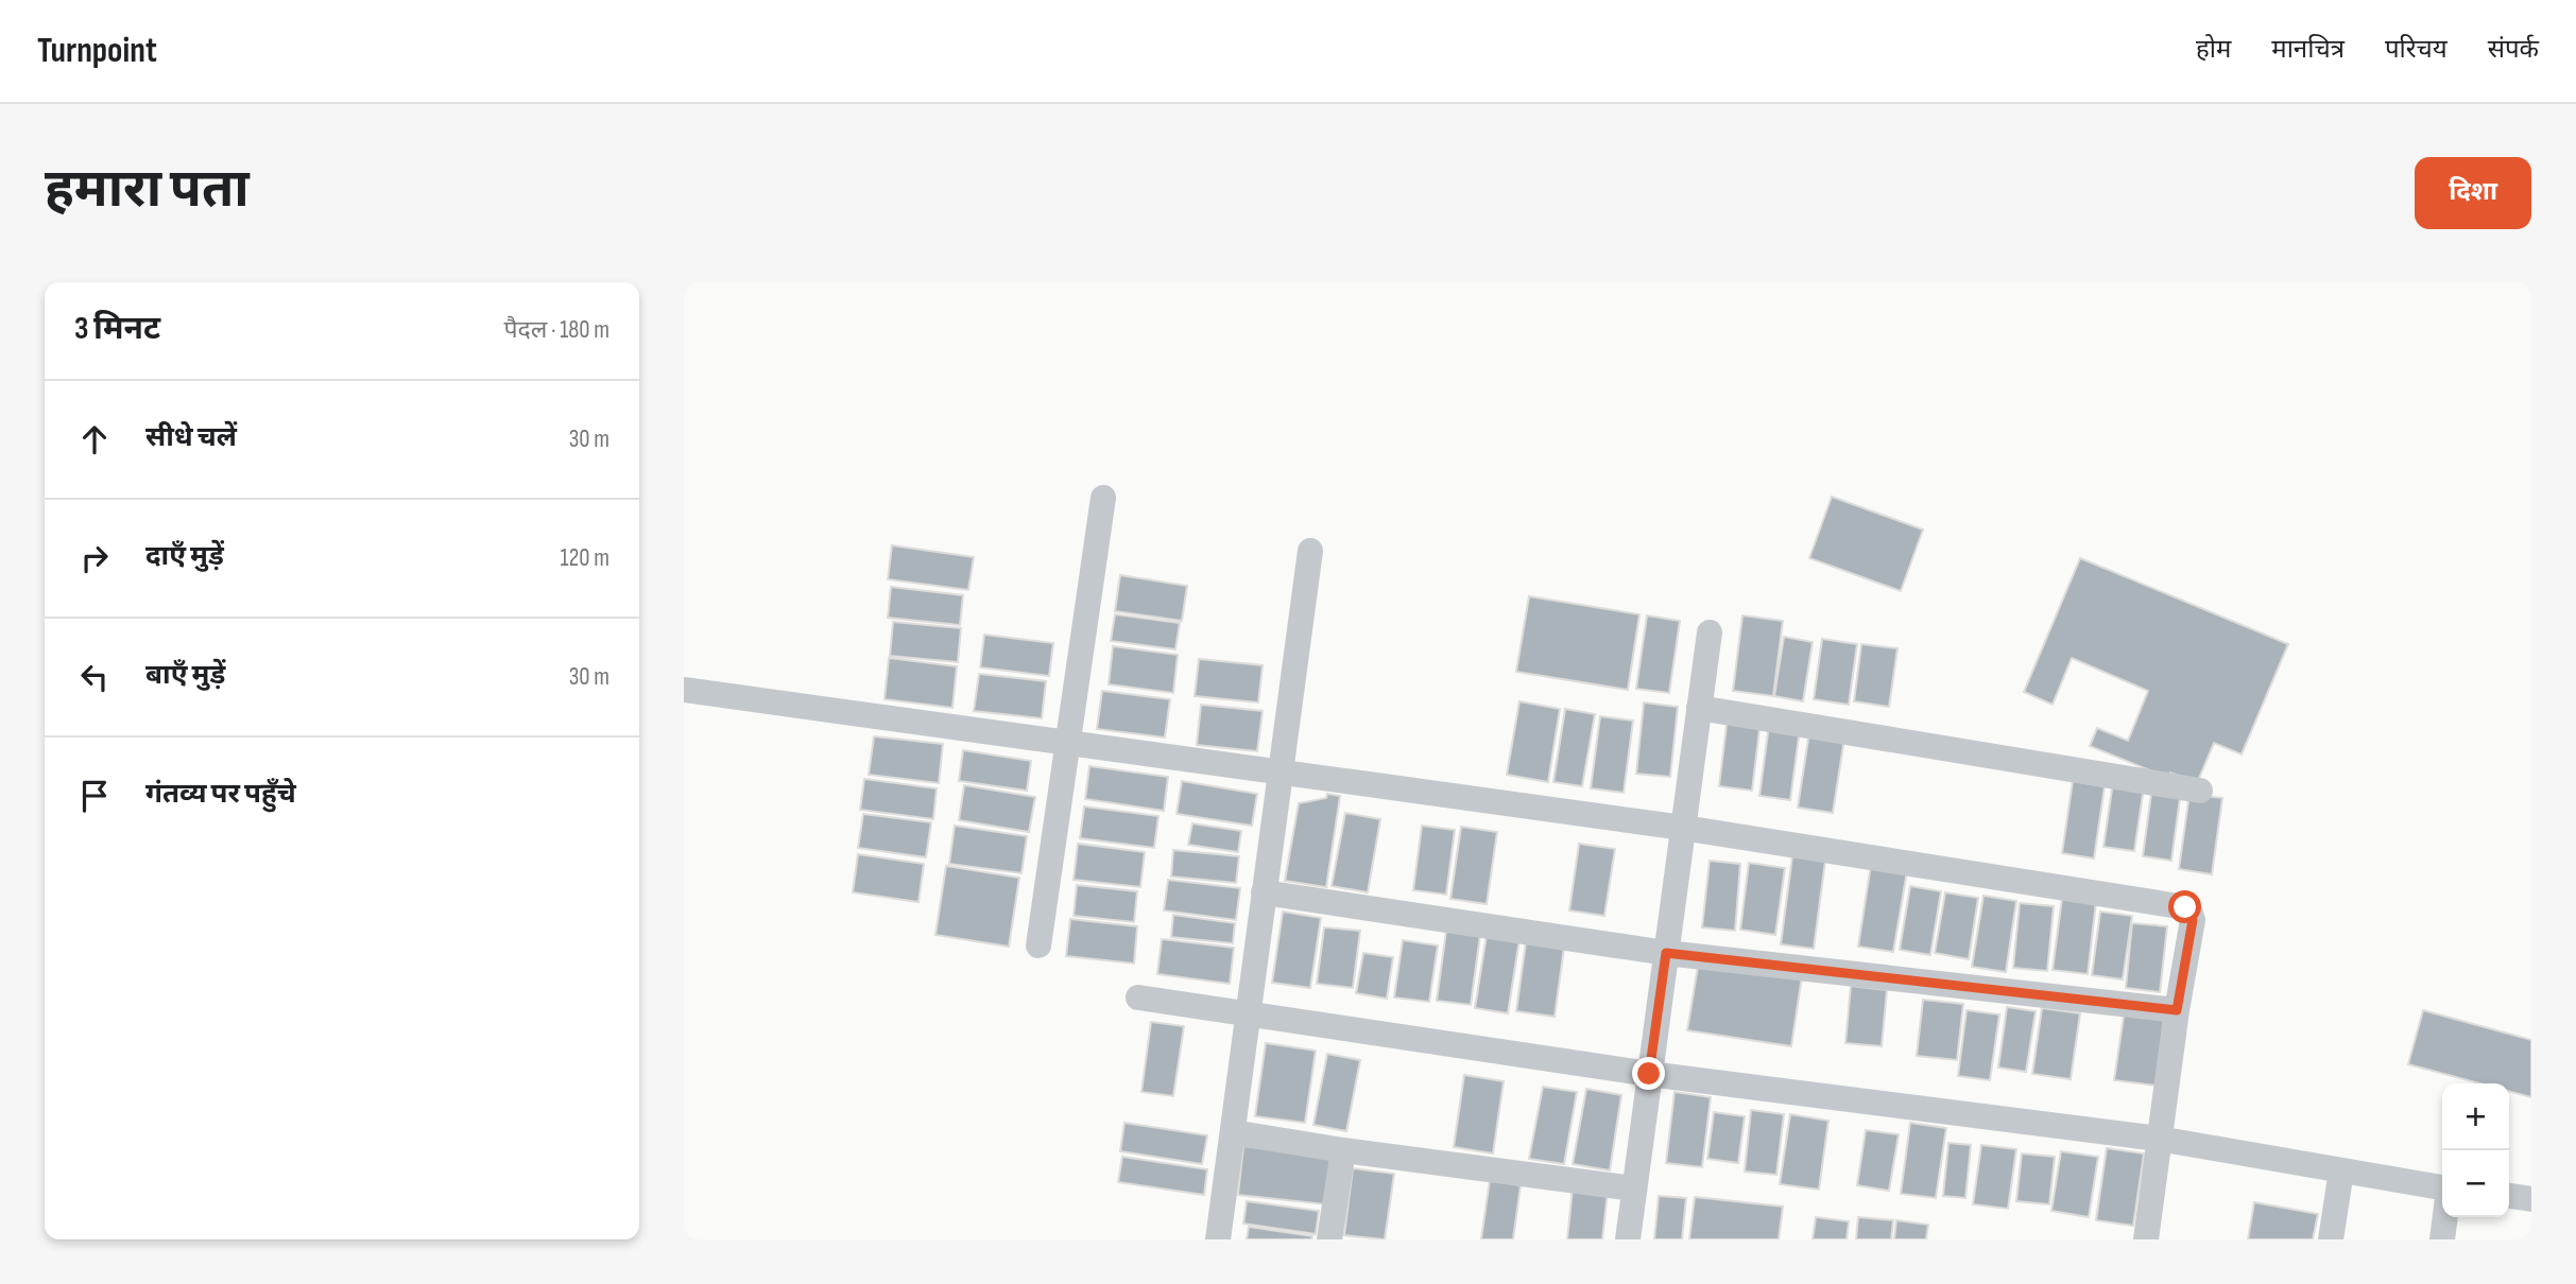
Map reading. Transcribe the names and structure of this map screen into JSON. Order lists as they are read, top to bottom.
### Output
{
  "page": {
    "header": "Turnpoint",
    "nav": [
      "होम",
      "मानचित्र",
      "परिचय",
      "संपर्क"
    ],
    "buttons": "दिशा",
    "title": "हमारा पता",
    "heading": ["3 मिनट", "पैदल · 180 m"],
    "list": [
      ["सीधे चलें", "30 m"],
      ["दाएँ मुड़ें", "120 m"],
      ["बाएँ मुड़ें", "30 m"],
      "गंतव्य पर पहुँचे"
    ],
    "map_buttons": ["+", "−"]
  }
}
